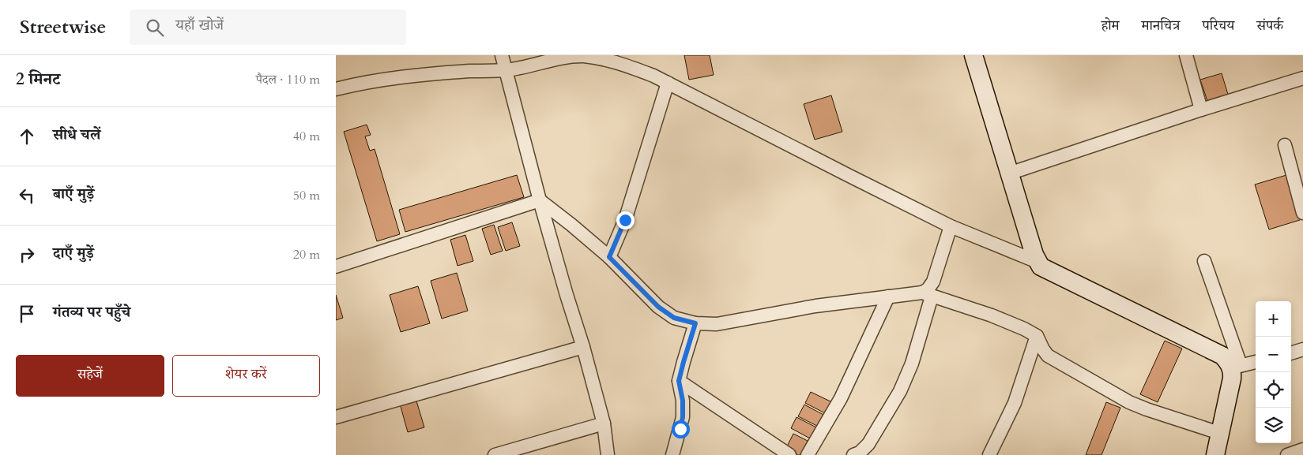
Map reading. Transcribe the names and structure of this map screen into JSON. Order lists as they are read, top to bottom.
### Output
{
  "page": {
    "header": "Streetwise",
    "search": "यहाँ खोजें",
    "nav": [
      "होम",
      "मानचित्र",
      "परिचय",
      "संपर्क"
    ],
    "heading": ["2 मिनट", "पैदल · 110 m"],
    "list": [
      ["सीधे चलें", "40 m"],
      ["बाएँ मुड़ें", "50 m"],
      ["दाएँ मुड़ें", "20 m"],
      "गंतव्य पर पहुँचे"
    ],
    "map_buttons": ["+", "−"],
    "buttons": ["सहेजें", "शेयर करें"]
  }
}
